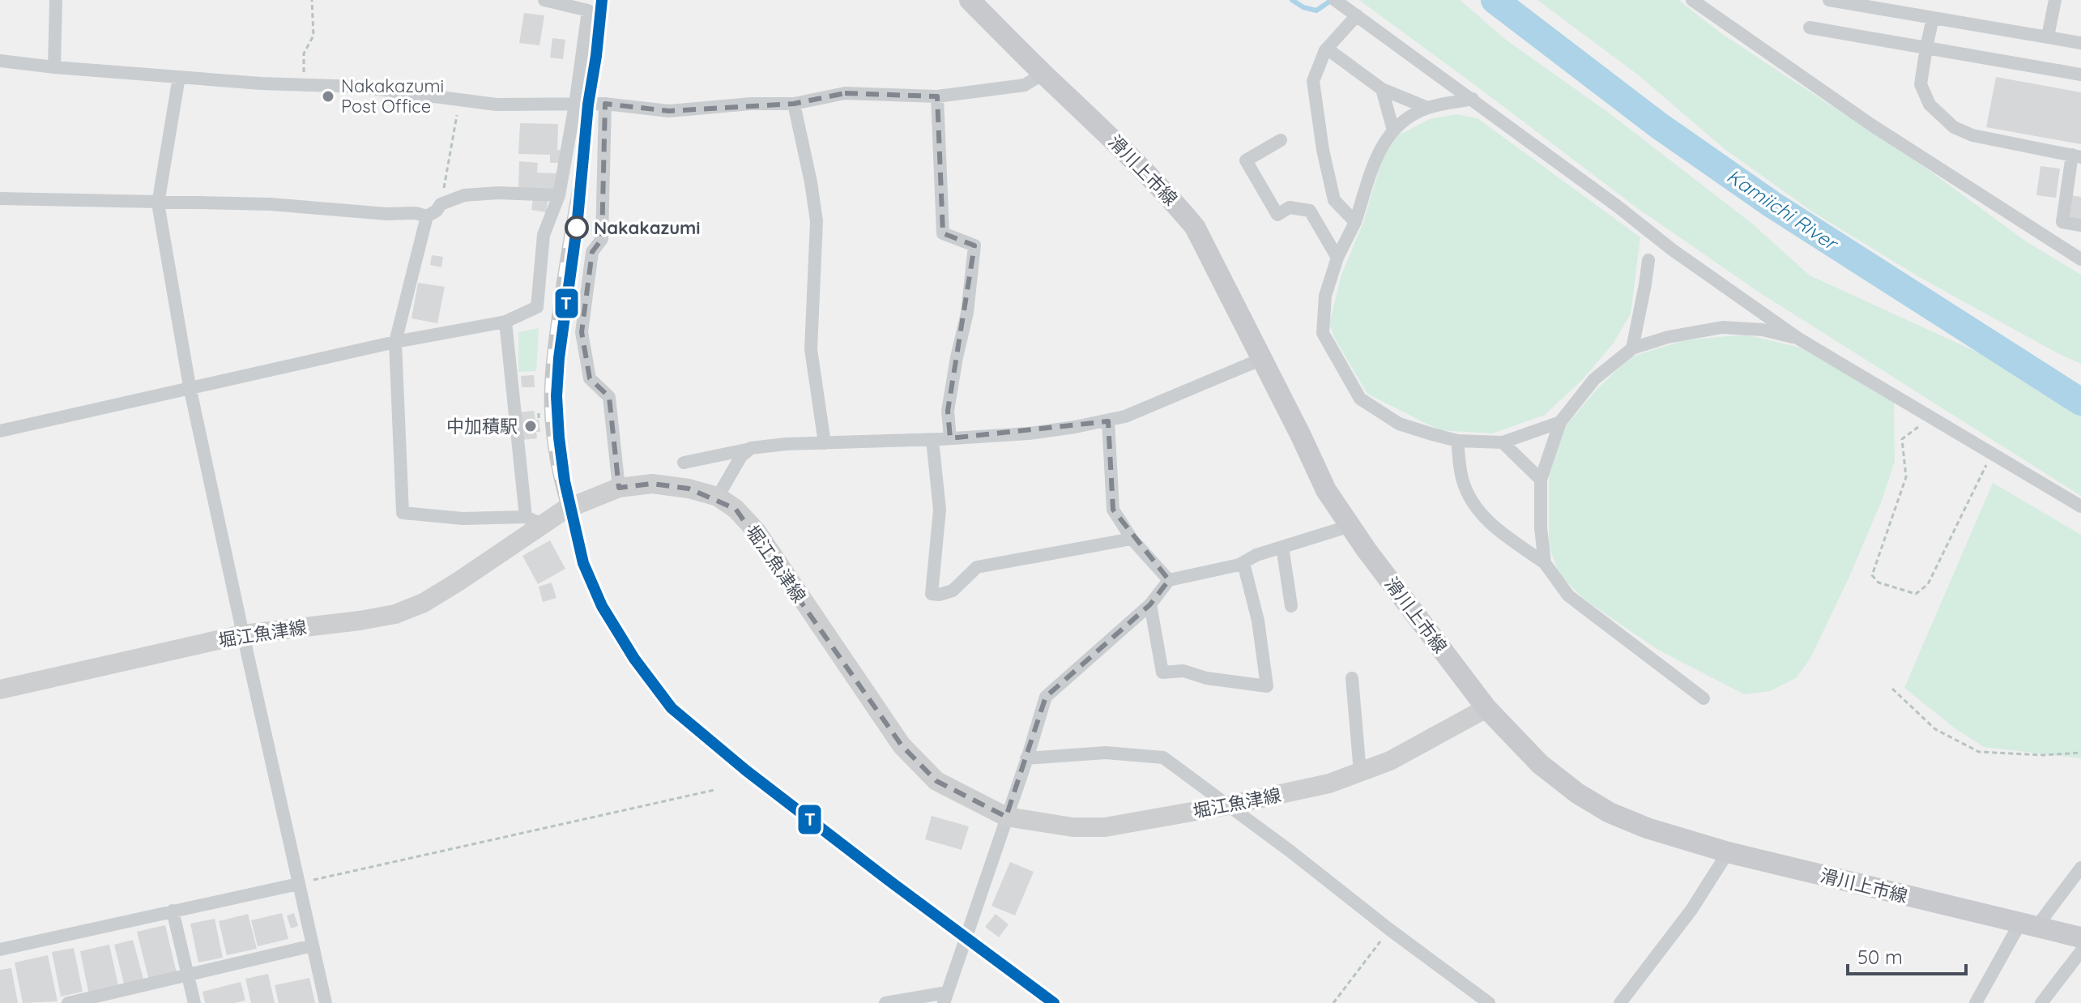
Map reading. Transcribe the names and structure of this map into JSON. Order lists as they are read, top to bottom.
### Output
{
  "streets": {
    "main road": ["滑川上市線", "堀江魚津線"]
  },
  "crossings": [
    ["滑川上市線", "堀江魚津線"]
  ],
  "water": ["Kamiichi River"],
  "places": ["Nakakazumi Post Office", "Nakakazumi", "中加積駅"],
  "lines": ["transit line T"],
  "scale_bar": "50 m"
}
